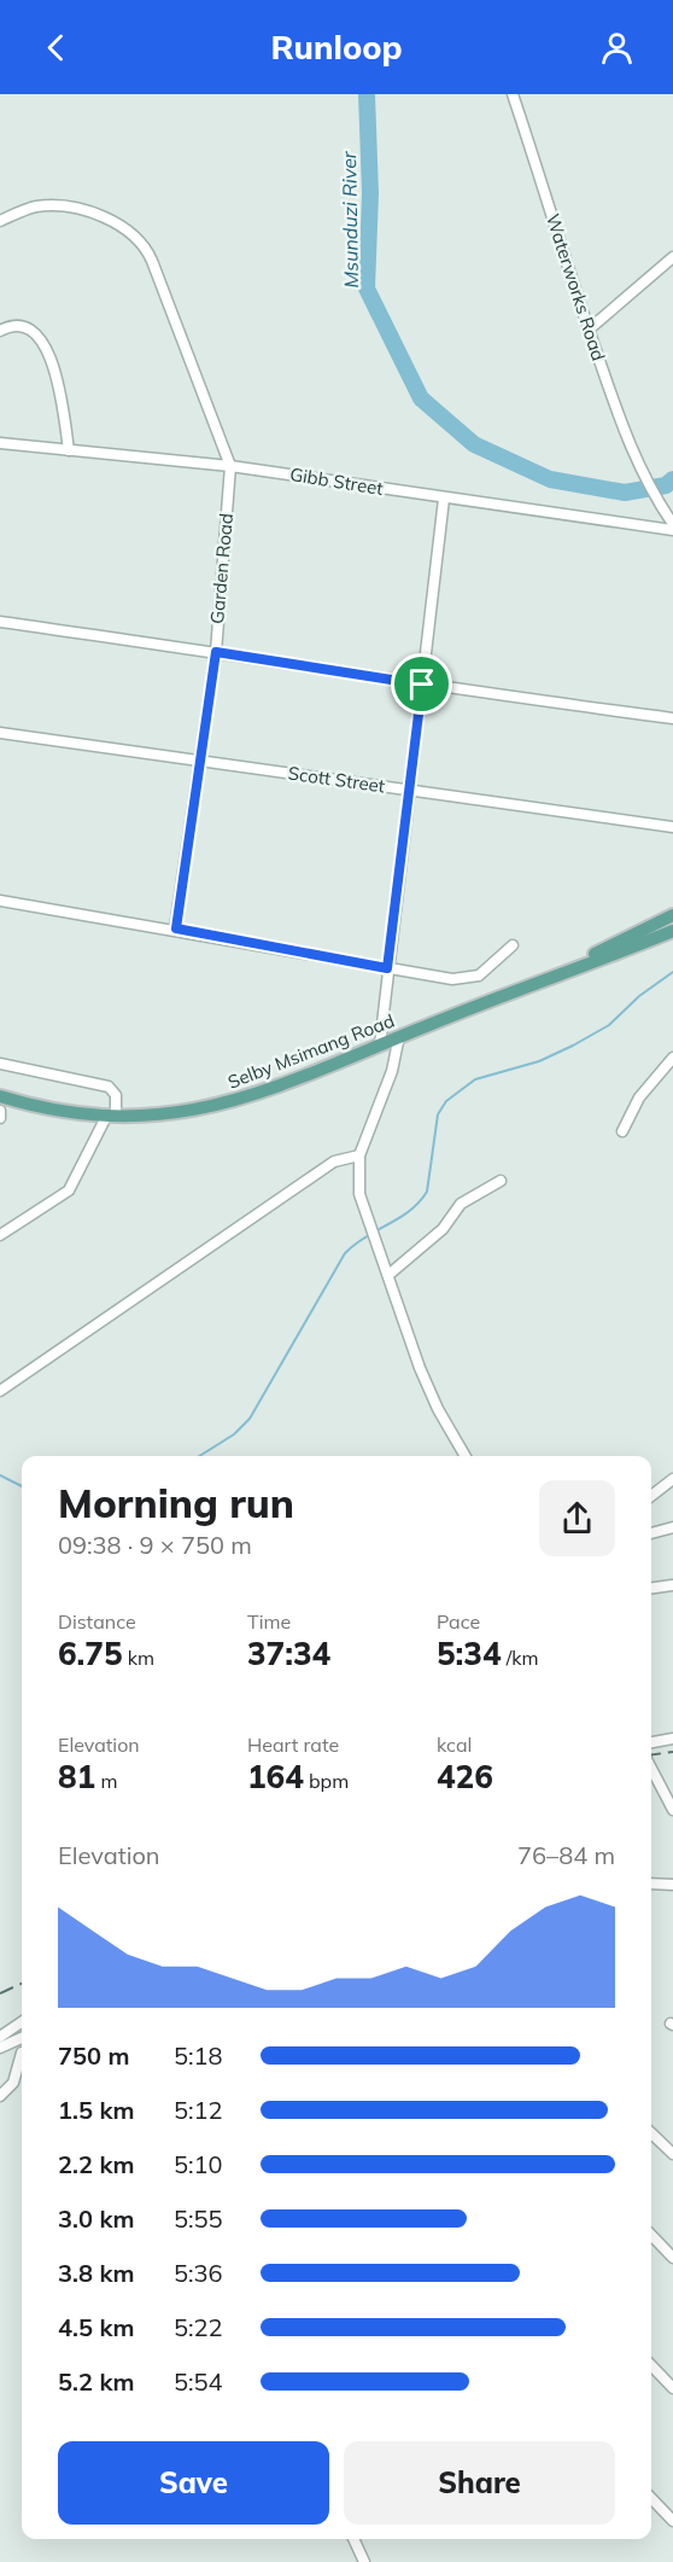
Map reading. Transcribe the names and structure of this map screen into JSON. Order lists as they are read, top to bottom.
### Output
{
  "streets": {
    "main road": ["Selby Msimang Road"],
    "street": [
      "Waterworks Road",
      "Gibb Street",
      "Garden Road",
      "Scott Street"
    ]
  },
  "crossings": [
    ["Waterworks Road", "Gibb Street"],
    ["Gibb Street", "Garden Road"],
    ["Garden Road", "Scott Street"]
  ],
  "water": ["Msunduzi River"],
  "page": {
    "header": "Runloop",
    "heading": ["Morning run", "09:38 · 9 × 750 m"],
    "stats": [
      ["Distance", "6.75 km"],
      ["Time", "37:34"],
      ["Pace", "5:34 /km"],
      ["Elevation", "81 m"],
      ["Heart rate", "164 bpm"],
      ["kcal", "426"]
    ],
    "chart": ["Elevation", "76–84 m"],
    "list": [
      {
        "name": "750 m",
        "note": "5:18"
      },
      {
        "name": "1.5 km",
        "note": "5:12"
      },
      {
        "name": "2.2 km",
        "note": "5:10"
      },
      {
        "name": "3.0 km",
        "note": "5:55"
      },
      {
        "name": "3.8 km",
        "note": "5:36"
      },
      {
        "name": "4.5 km",
        "note": "5:22"
      },
      {
        "name": "5.2 km",
        "note": "5:54"
      }
    ],
    "buttons": ["Save", "Share"]
  }
}
